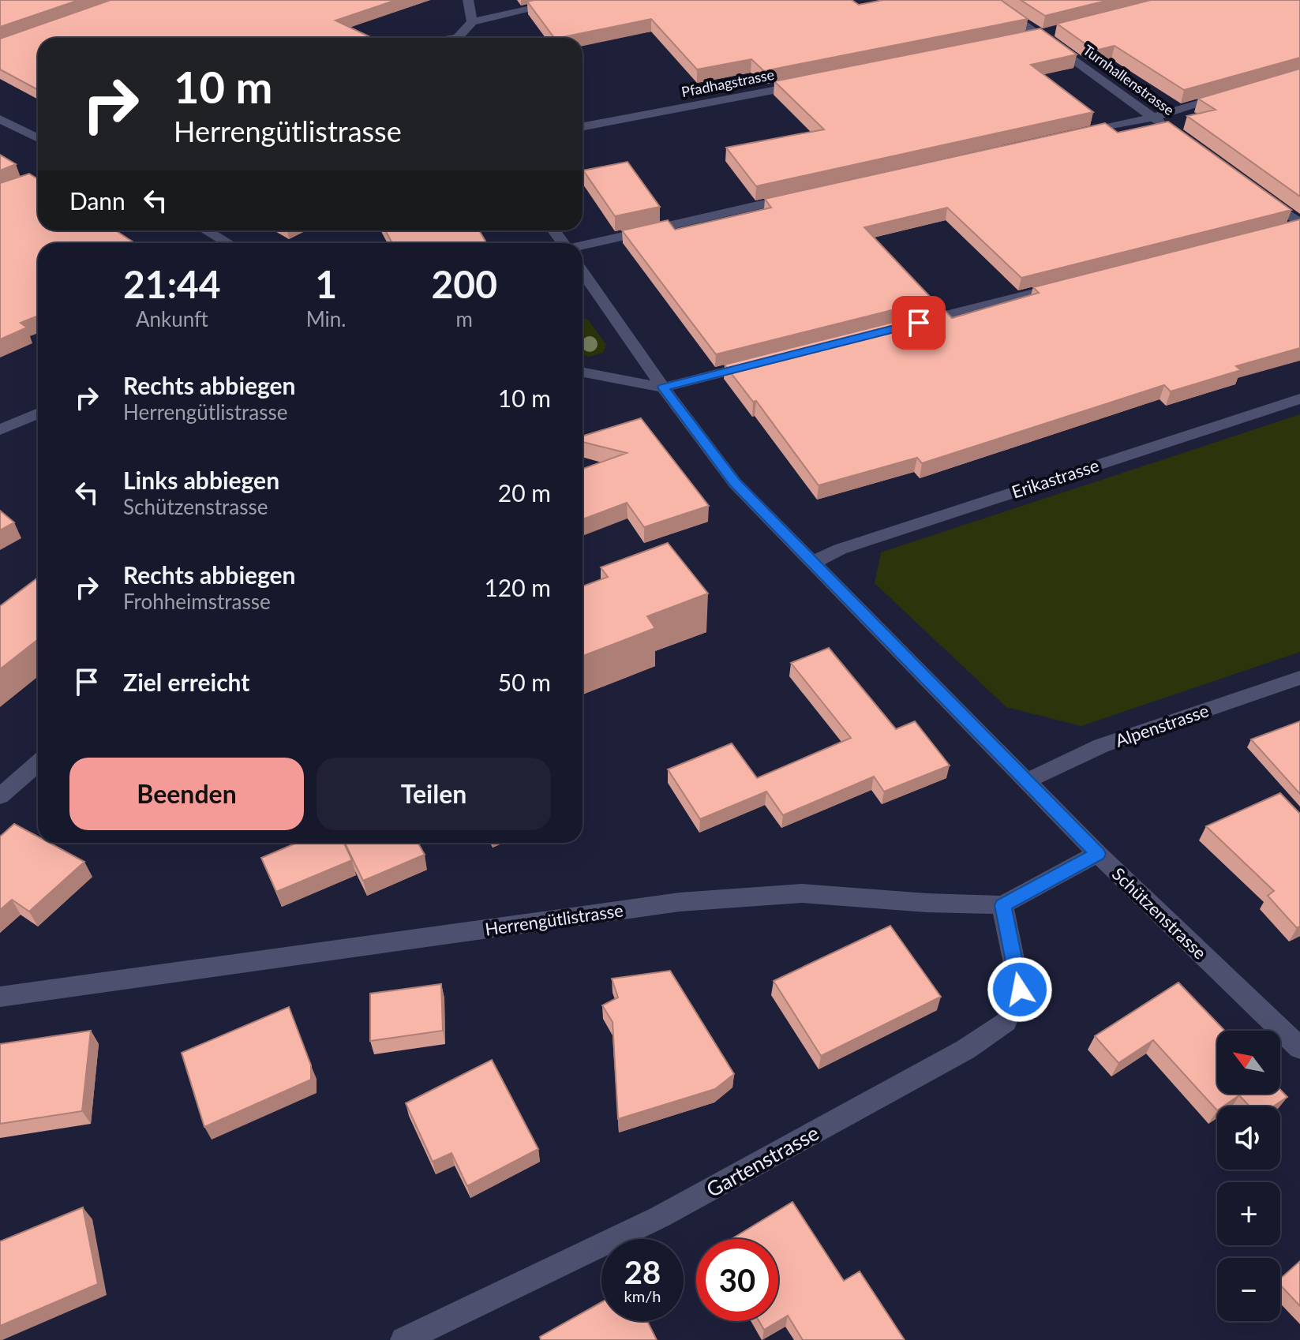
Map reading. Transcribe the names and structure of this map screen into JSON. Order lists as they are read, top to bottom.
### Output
{
  "streets": {
    "street": [
      "Turnhallenstrasse",
      "Pfadhagstrasse",
      "Erikastrasse",
      "Alpenstrasse",
      "Schützenstrasse",
      "Herrengütlistrasse",
      "Gartenstrasse"
    ]
  },
  "crossings": [
    ["Erikastrasse", "Schützenstrasse"],
    ["Alpenstrasse", "Schützenstrasse"],
    ["Herrengütlistrasse", "Gartenstrasse"]
  ],
  "north": "top left",
  "page": {
    "turn": ["10 m", "Herrengütlistrasse"],
    "then": "Dann",
    "eta": [
      "21:44",
      "Ankunft",
      "1",
      "Min.",
      "200",
      "m"
    ],
    "list": [
      {
        "name": "Rechts abbiegen",
        "note": "Herrengütlistrasse",
        "value": "10 m"
      },
      {
        "name": "Links abbiegen",
        "note": "Schützenstrasse",
        "value": "20 m"
      },
      {
        "name": "Rechts abbiegen",
        "note": "Frohheimstrasse",
        "value": "120 m"
      },
      {
        "name": "Ziel erreicht",
        "value": "50 m"
      }
    ],
    "buttons": ["Beenden", "Teilen"],
    "map_buttons": ["+", "−"],
    "speed": "28 km/h",
    "limit": "30"
  }
}
